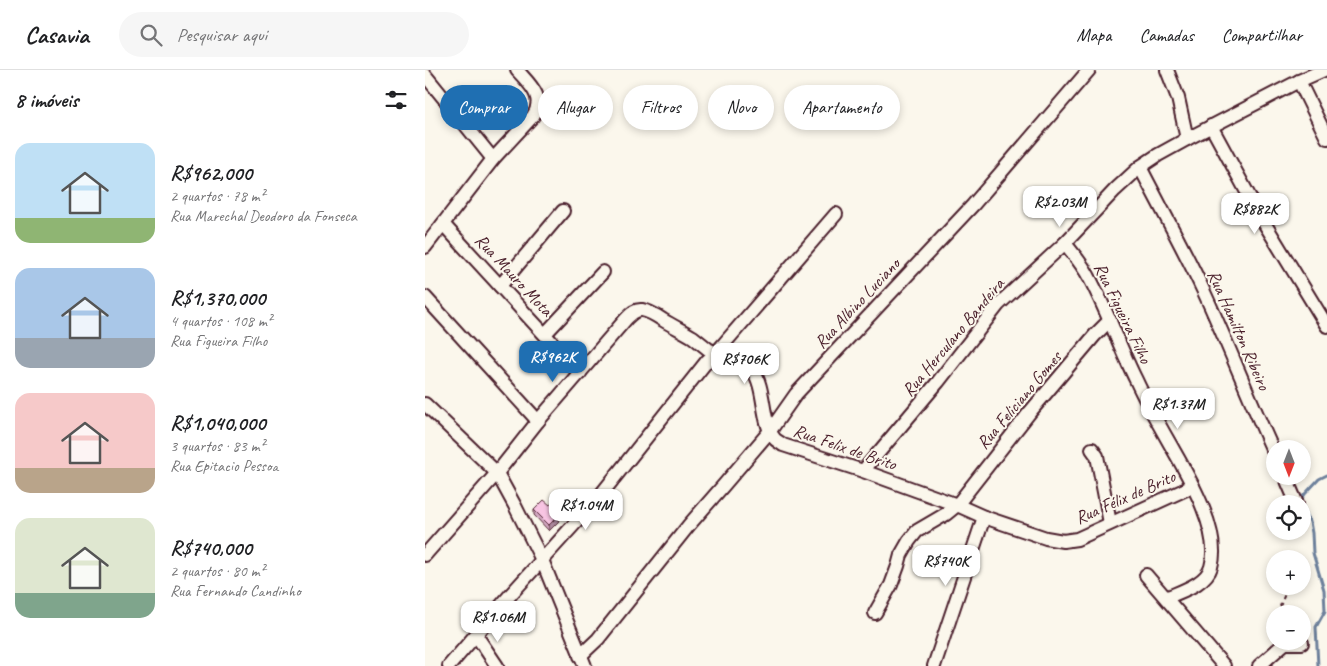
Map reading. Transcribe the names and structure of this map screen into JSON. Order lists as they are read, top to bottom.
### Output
{
  "streets": {
    "street": [
      "Rua Mauro Mota",
      "Rua Albino Luciano",
      "Rua Figueira Filho",
      "Rua Hamilton Ribeiro",
      "Rua Herculano Bandeira",
      "Rua Feliciano Gomes",
      "Rua Felix de Brito",
      "Rua Félix de Brito"
    ]
  },
  "crossings": [
    ["Rua Albino Luciano", "Rua Felix de Brito"],
    ["Rua Figueira Filho", "Rua Herculano Bandeira"],
    ["Rua Figueira Filho", "Rua Feliciano Gomes"],
    ["Rua Figueira Filho", "Rua Félix de Brito"],
    ["Rua Hamilton Ribeiro", "Rua Herculano Bandeira"],
    ["Rua Herculano Bandeira", "Rua Felix de Brito"],
    ["Rua Feliciano Gomes", "Rua Felix de Brito"],
    ["Rua Feliciano Gomes", "Rua Félix de Brito"],
    ["Rua Felix de Brito", "Rua Félix de Brito"]
  ],
  "north": "bottom",
  "page": {
    "header": "Casavia",
    "search": "Pesquisar aqui",
    "nav": ["Mapa", "Camadas", "Compartilhar"],
    "heading": "8 imóveis",
    "chip": [
      "Comprar",
      "Alugar",
      "Filtros",
      "Novo",
      "Apartamento"
    ],
    "list": [
      {
        "name": "R$962,000",
        "note": "2 quartos · 78 m² · Rua Marechal Deodoro da Fonseca"
      },
      {
        "name": "R$1,370,000",
        "note": "4 quartos · 108 m² · Rua Figueira Filho"
      },
      {
        "name": "R$1,040,000",
        "note": "3 quartos · 83 m² · Rua Epitacio Pessoa"
      },
      {
        "name": "R$740,000",
        "note": "2 quartos · 80 m² · Rua Fernando Candinho"
      }
    ],
    "price": [
      "R$2.03M",
      "R$882K",
      "R$962K",
      "R$706K",
      "R$1.37M",
      "R$1.04M",
      "R$740K",
      "R$1.06M"
    ],
    "map_buttons": ["+", "−"]
  }
}
